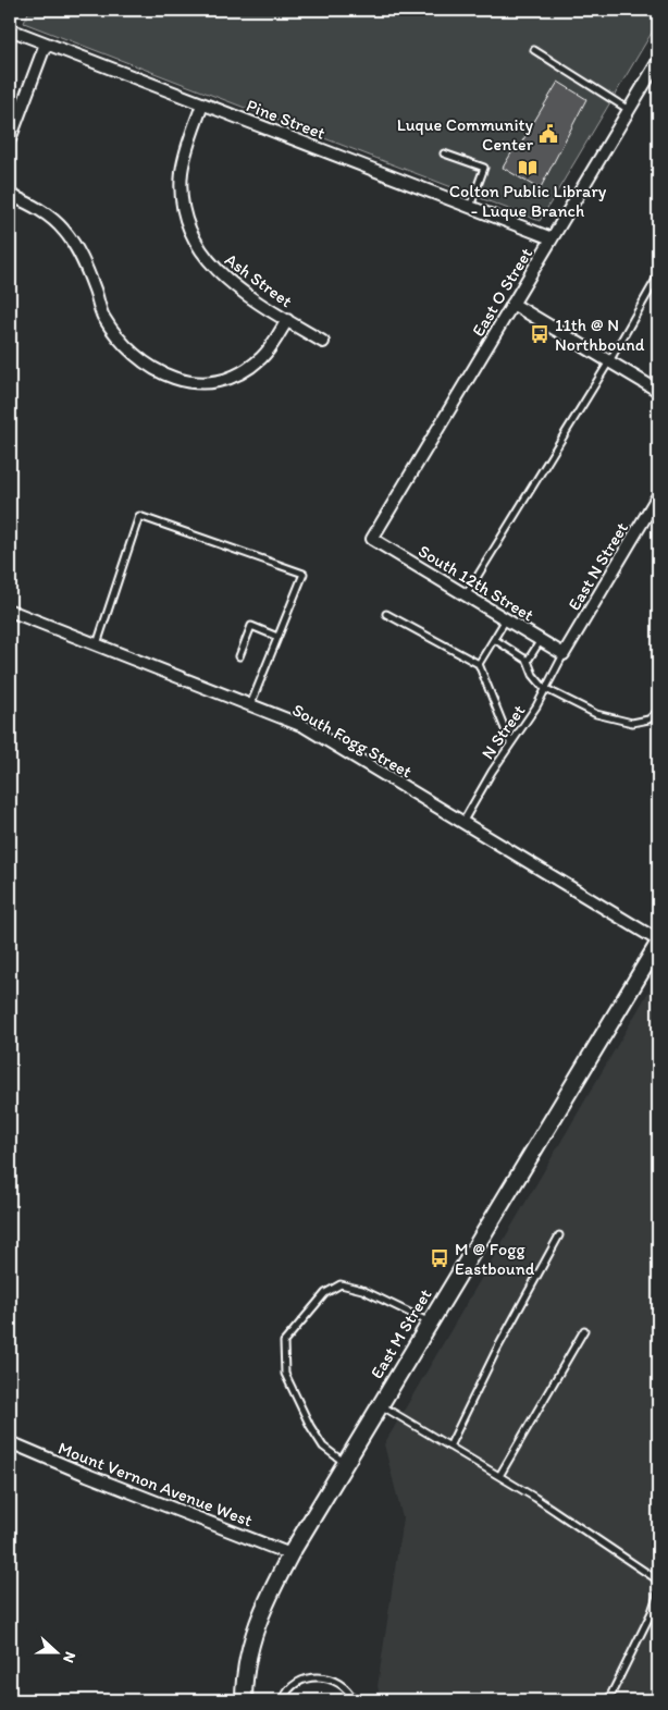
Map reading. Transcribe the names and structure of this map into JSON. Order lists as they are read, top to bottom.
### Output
{
  "streets": {
    "street": [
      "Pine Street",
      "Ash Street",
      "East O Street",
      "East N Street",
      "South 12th Street",
      "South Fogg Street",
      "East M Street",
      "Mount Vernon Avenue West"
    ],
    "lane": ["N Street"]
  },
  "crossings": [
    ["Pine Street", "Ash Street"],
    ["Pine Street", "East O Street"],
    ["East O Street", "South 12th Street"],
    ["East N Street", "South 12th Street"],
    ["East N Street", "N Street"],
    ["South 12th Street", "N Street"],
    ["N Street", "South Fogg Street"],
    ["South Fogg Street", "East M Street"],
    ["East M Street", "Mount Vernon Avenue West"]
  ],
  "places": {
    "public building": ["Luque Community Center"],
    "library": ["Colton Public Library - Luque Branch"],
    "bus stop": ["11th @ N Northbound", "M @ Fogg Eastbound"]
  },
  "north": "right"
}
